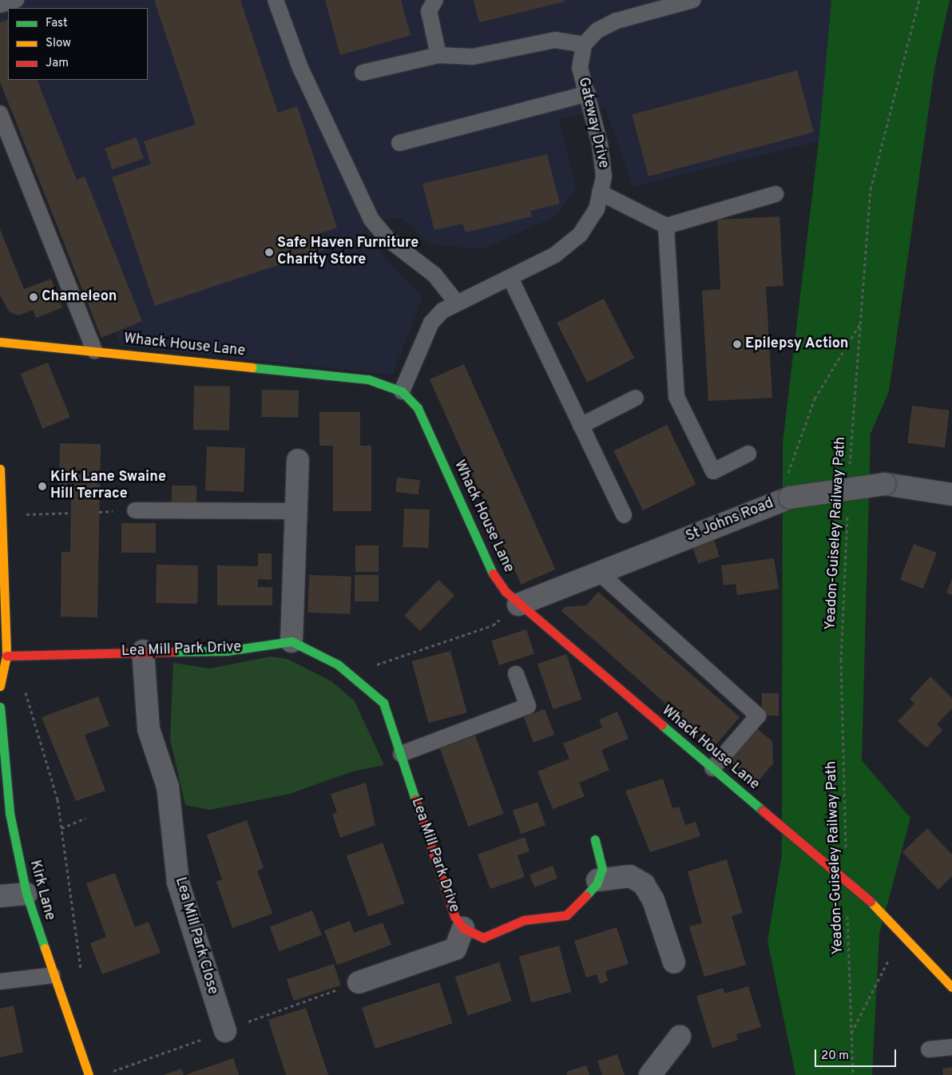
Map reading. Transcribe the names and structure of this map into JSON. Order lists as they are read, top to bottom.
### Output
{
  "streets": {
    "street": [
      "Whack House Lane",
      "St Johns Road",
      "Lea Mill Park Drive",
      "Kirk Lane",
      "Lea Mill Park Close"
    ],
    "lane": ["Gateway Drive"],
    "path": ["Yeadon-Guiseley Railway Path"]
  },
  "crossings": [
    ["Gateway Drive", "Whack House Lane"],
    ["Whack House Lane", "St Johns Road"],
    ["Lea Mill Park Drive", "Lea Mill Park Close"]
  ],
  "places": [
    "Safe Haven Furniture Charity Store",
    "Chameleon",
    "Epilepsy Action",
    "Kirk Lane Swaine Hill Terrace"
  ],
  "legend": ["Fast", "Slow", "Jam"],
  "scale_bar": "20 m"
}
